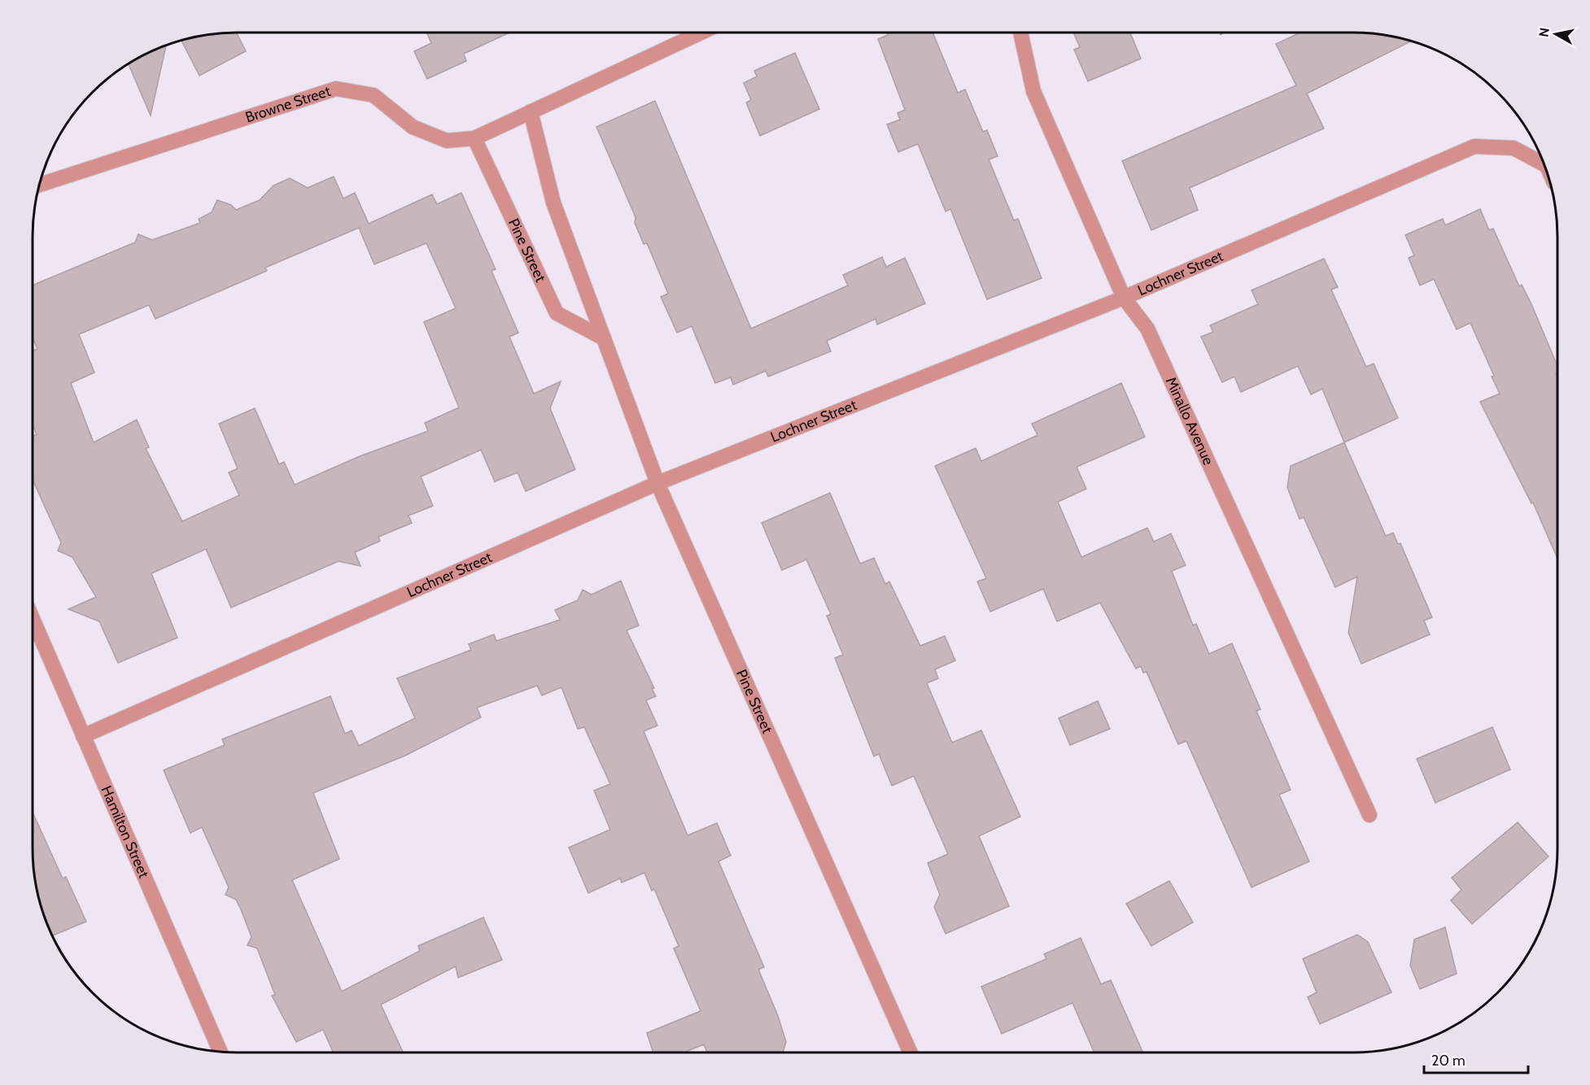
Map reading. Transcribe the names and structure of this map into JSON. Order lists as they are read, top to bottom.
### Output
{
  "streets": {
    "street": [
      "Browne Street",
      "Pine Street",
      "Lochner Street",
      "Minallo Avenue",
      "Hamilton Street"
    ]
  },
  "crossings": [
    ["Browne Street", "Pine Street"],
    ["Pine Street", "Lochner Street"],
    ["Lochner Street", "Minallo Avenue"],
    ["Lochner Street", "Hamilton Street"]
  ],
  "scale_bar": "20 m",
  "north": "left"
}
